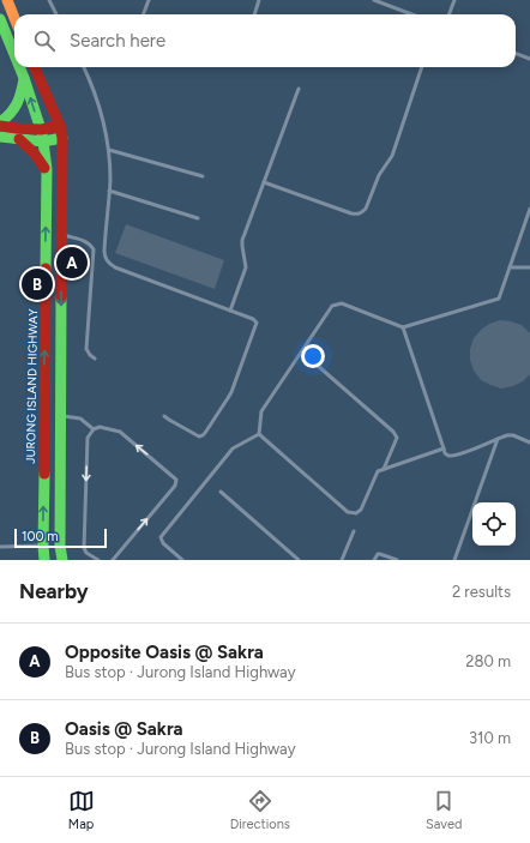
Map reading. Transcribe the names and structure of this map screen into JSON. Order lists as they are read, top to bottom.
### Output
{
  "streets": {
    "main road": ["JURONG ISLAND HIGHWAY"]
  },
  "scale_bar": "100 m",
  "page": {
    "search": "Search here",
    "pins": ["A", "B"],
    "scale": "100 m",
    "heading": ["Nearby", "2 results"],
    "list": [
      {
        "mark": "A",
        "name": "Opposite Oasis @ Sakra",
        "note": "Bus stop · Jurong Island Highway",
        "value": "280 m"
      },
      {
        "mark": "B",
        "name": "Oasis @ Sakra",
        "note": "Bus stop · Jurong Island Highway",
        "value": "310 m"
      }
    ],
    "nav": ["Map", "Directions", "Saved"]
  }
}
